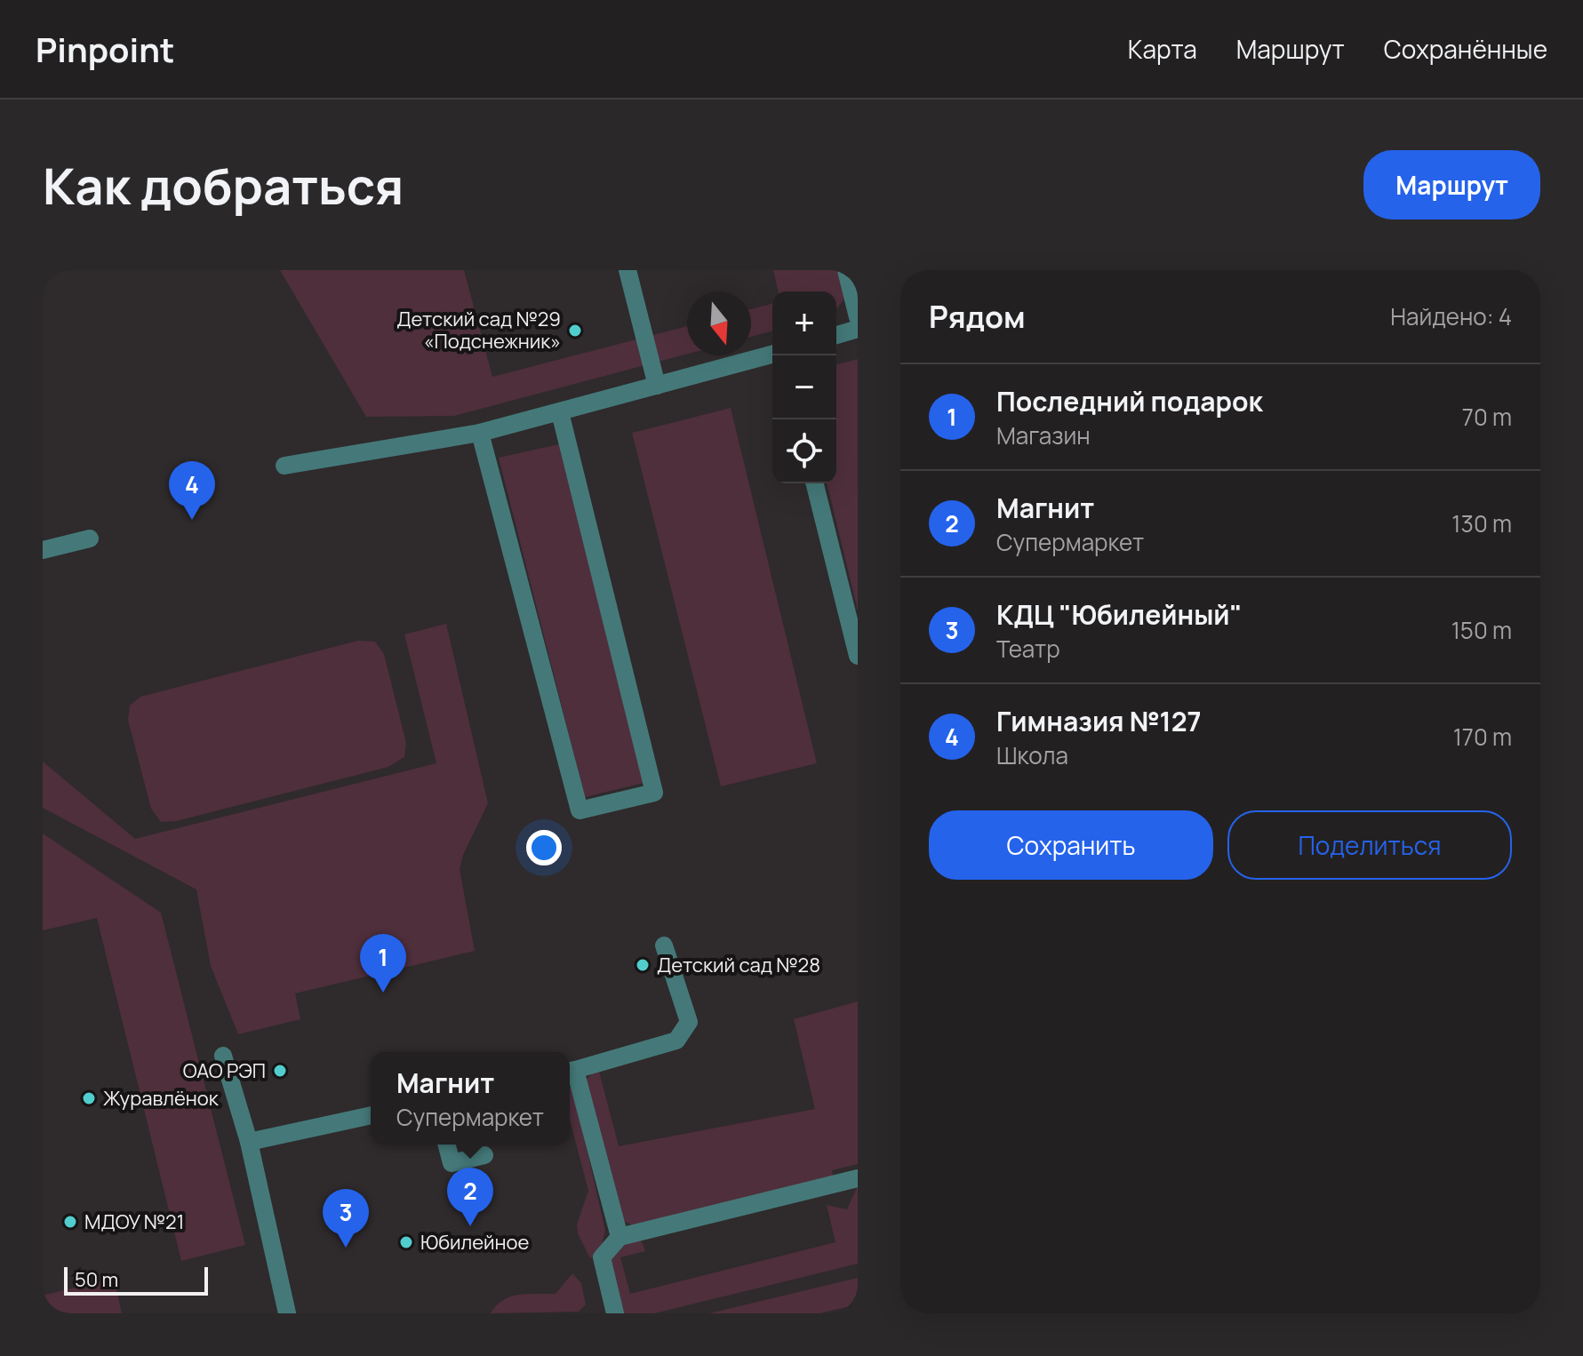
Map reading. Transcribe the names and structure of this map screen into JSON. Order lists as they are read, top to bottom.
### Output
{
  "places": [
    "Детский сад №29 «Подснежник»",
    "Детский сад №28",
    "ОАО РЭП",
    "Журавлёнок",
    "МДОУ №21",
    "Юбилейное"
  ],
  "scale_bar": "50 m",
  "north": "bottom",
  "page": {
    "header": "Pinpoint",
    "nav": ["Карта", "Маршрут", "Сохранённые"],
    "buttons": [
      "Маршрут",
      ["Сохранить", "Поделиться"]
    ],
    "title": "Как добраться",
    "heading": ["Рядом", "Найдено: 4"],
    "map_buttons": ["+", "−"],
    "list": [
      {
        "mark": "1",
        "name": "Последний подарок",
        "note": "Магазин",
        "value": "70 m"
      },
      {
        "mark": "2",
        "name": "Магнит",
        "note": "Супермаркет",
        "value": "130 m"
      },
      {
        "mark": "3",
        "name": "КДЦ \"Юбилейный\"",
        "note": "Театр",
        "value": "150 m"
      },
      {
        "mark": "4",
        "name": "Гимназия №127",
        "note": "Школа",
        "value": "170 m"
      }
    ],
    "pins": [
      "4",
      "1",
      "2",
      "3"
    ],
    "popup": ["Магнит", "Супермаркет"],
    "scale": "50 m"
  }
}
